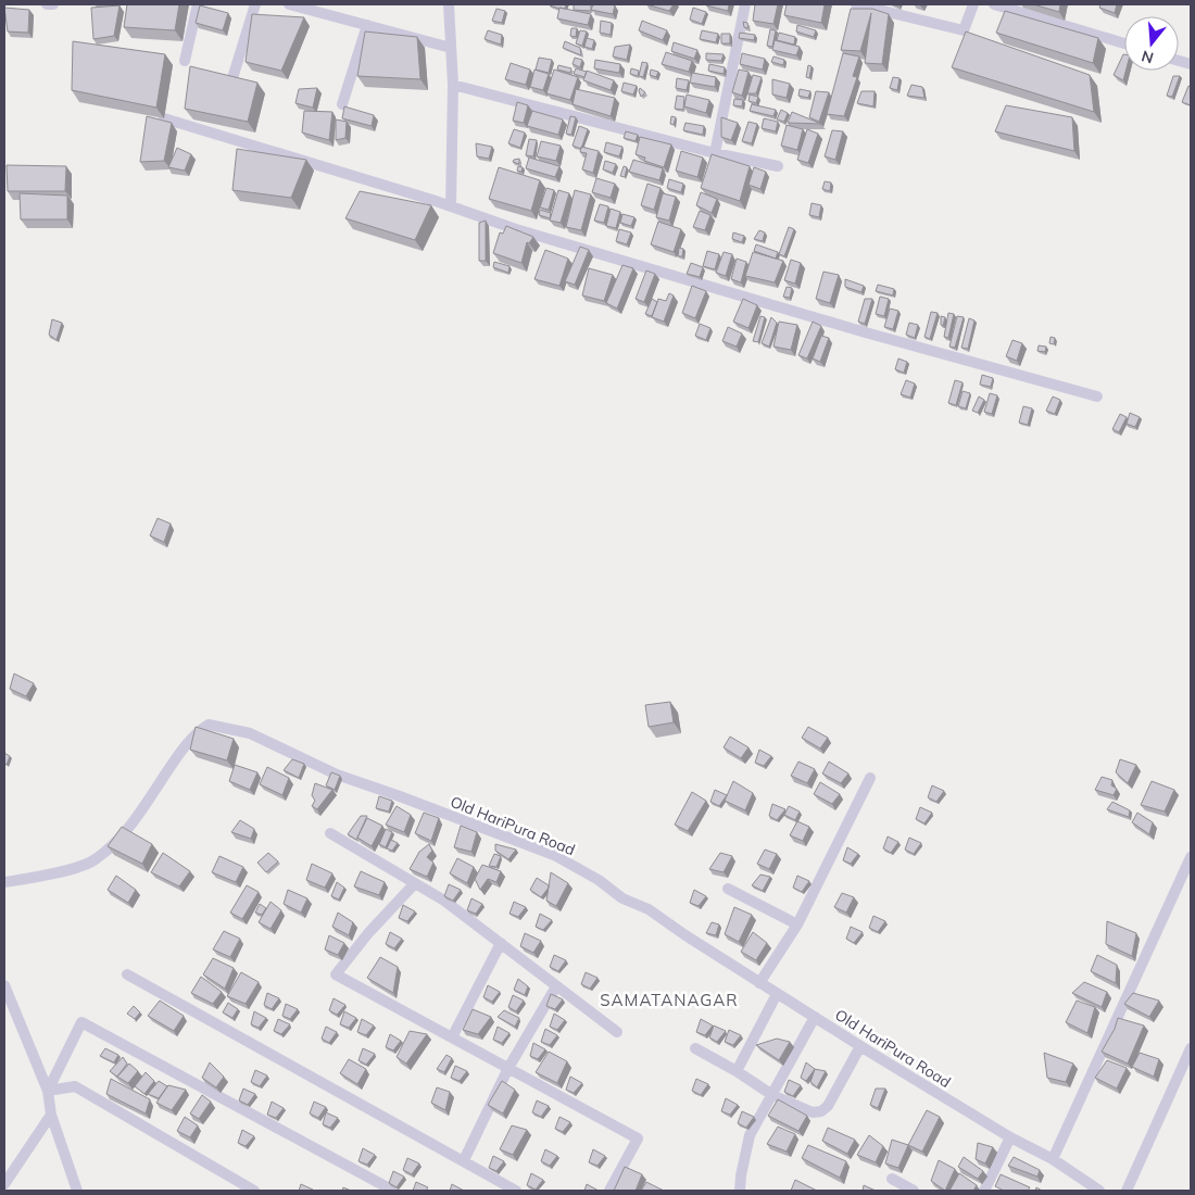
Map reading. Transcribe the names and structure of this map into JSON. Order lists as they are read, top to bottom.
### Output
{
  "streets": {
    "street": ["Old HariPura Road"]
  },
  "districts": ["SAMATANAGAR"],
  "north": "bottom"
}
